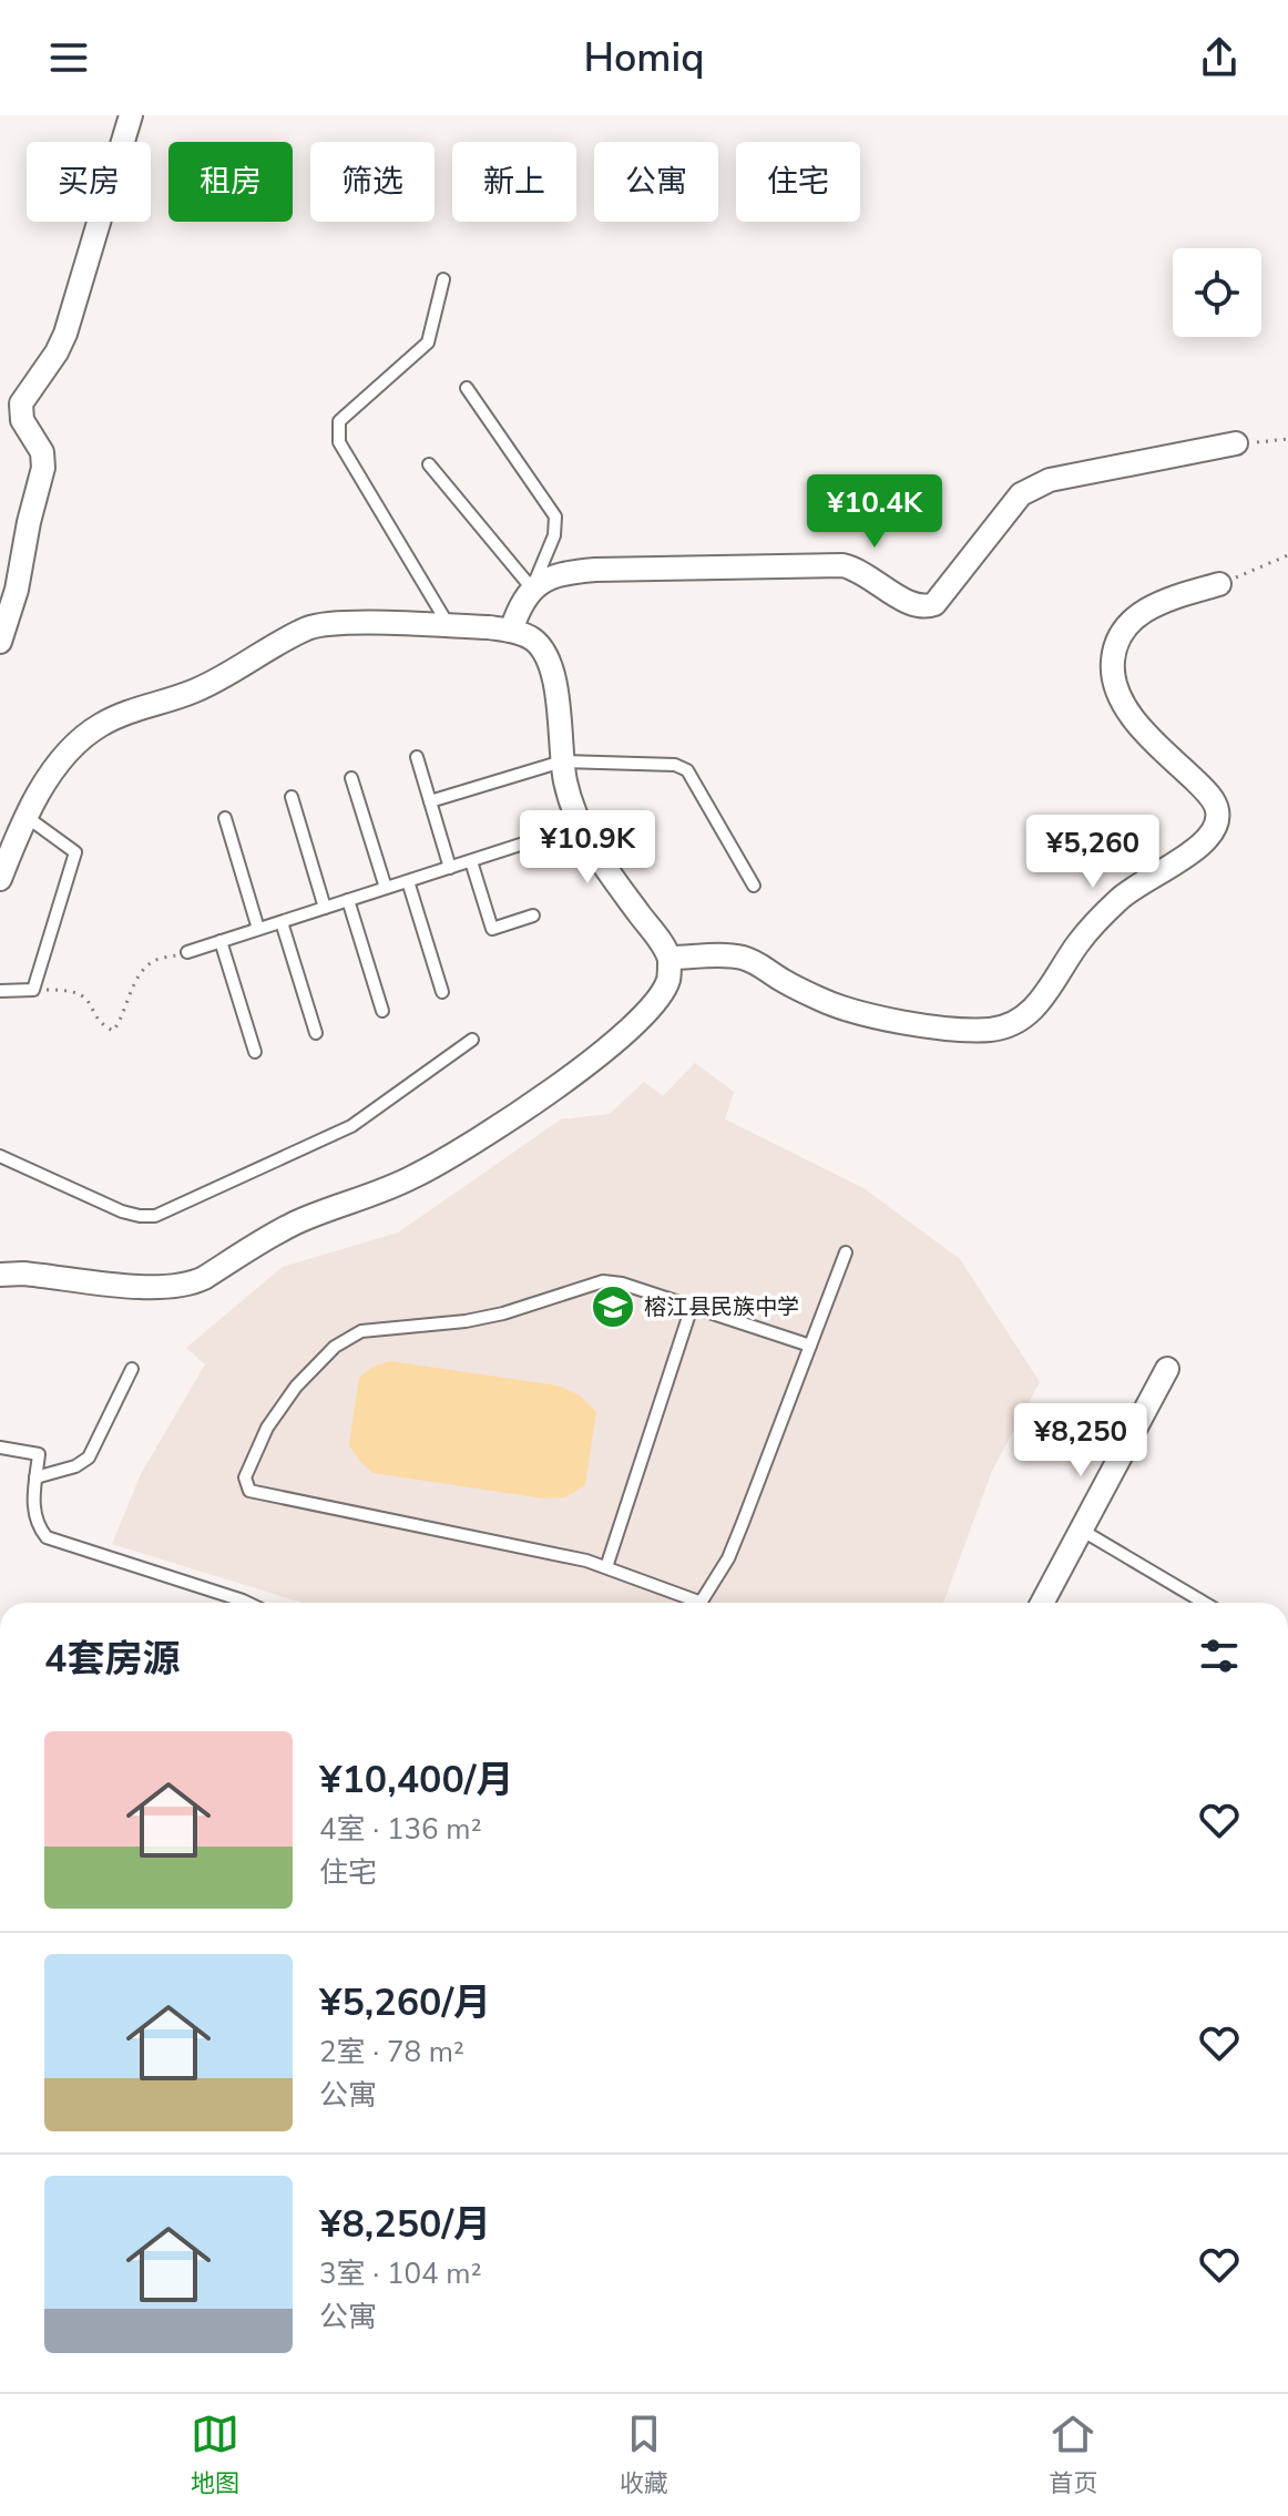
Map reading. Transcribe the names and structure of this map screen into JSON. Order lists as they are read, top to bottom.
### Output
{
  "places": {
    "school or university": ["榕江县民族中学"]
  },
  "page": {
    "header": "Homiq",
    "chip": [
      "买房",
      "租房",
      "筛选",
      "新上",
      "公寓",
      "住宅"
    ],
    "price": [
      "¥10.4K",
      "¥10.9K",
      "¥5,260",
      "¥8,250"
    ],
    "heading": "4套房源",
    "list": [
      {
        "name": "¥10,400/月",
        "note": "4室 · 136 m² · 住宅"
      },
      {
        "name": "¥5,260/月",
        "note": "2室 · 78 m² · 公寓"
      },
      {
        "name": "¥8,250/月",
        "note": "3室 · 104 m² · 公寓"
      }
    ],
    "tabs": ["地图", "收藏", "首页"]
  }
}
